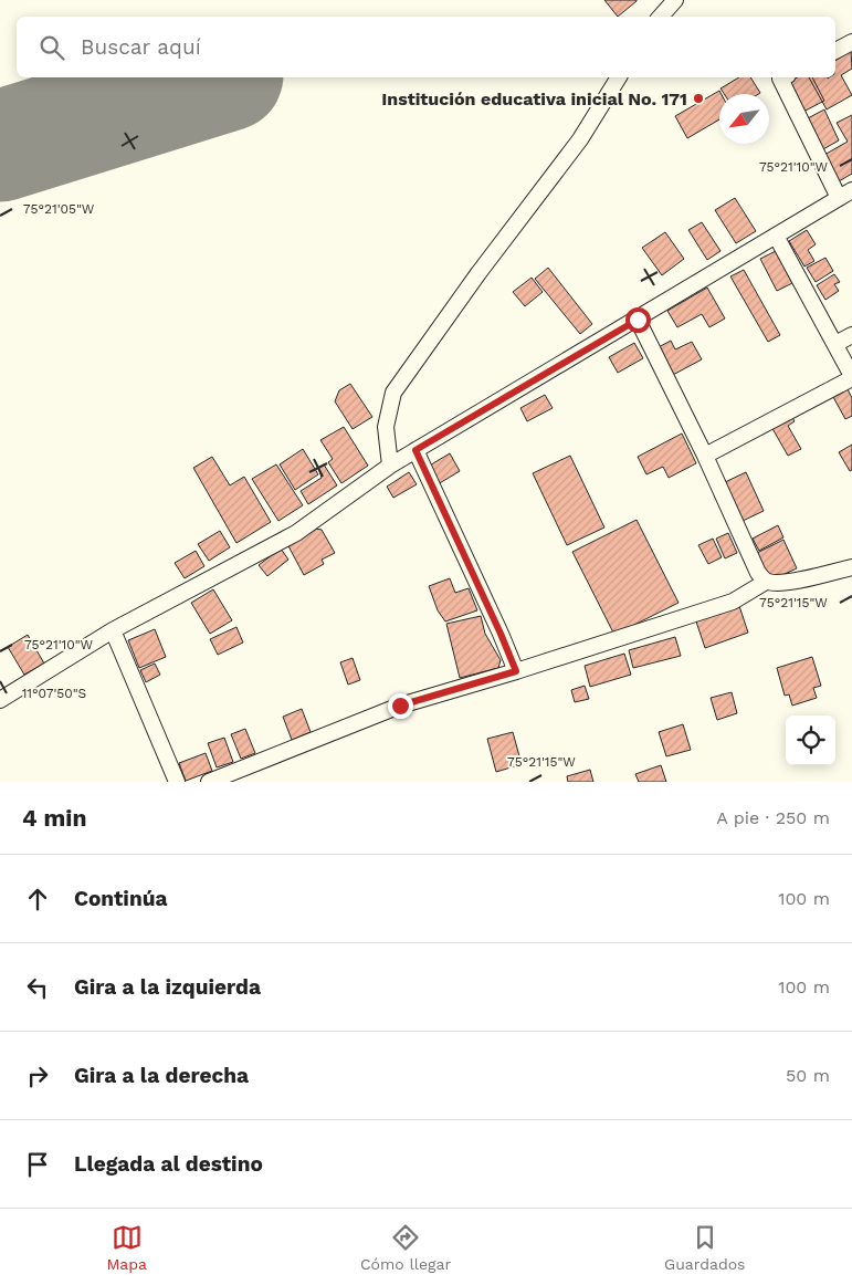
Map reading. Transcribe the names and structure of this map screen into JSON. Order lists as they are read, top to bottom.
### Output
{
  "places": ["Institución educativa inicial No. 171"],
  "north": "bottom left",
  "page": {
    "search": "Buscar aquí",
    "heading": ["4 min", "A pie · 250 m"],
    "list": [
      ["Continúa", "100 m"],
      ["Gira a la izquierda", "100 m"],
      ["Gira a la derecha", "50 m"],
      "Llegada al destino"
    ],
    "nav": ["Mapa", "Cómo llegar", "Guardados"]
  },
  "coordinates": [
    "75°21'10\"W",
    "75°21'05\"W",
    "75°21'15\"W",
    "11°07'50\"S"
  ]
}
